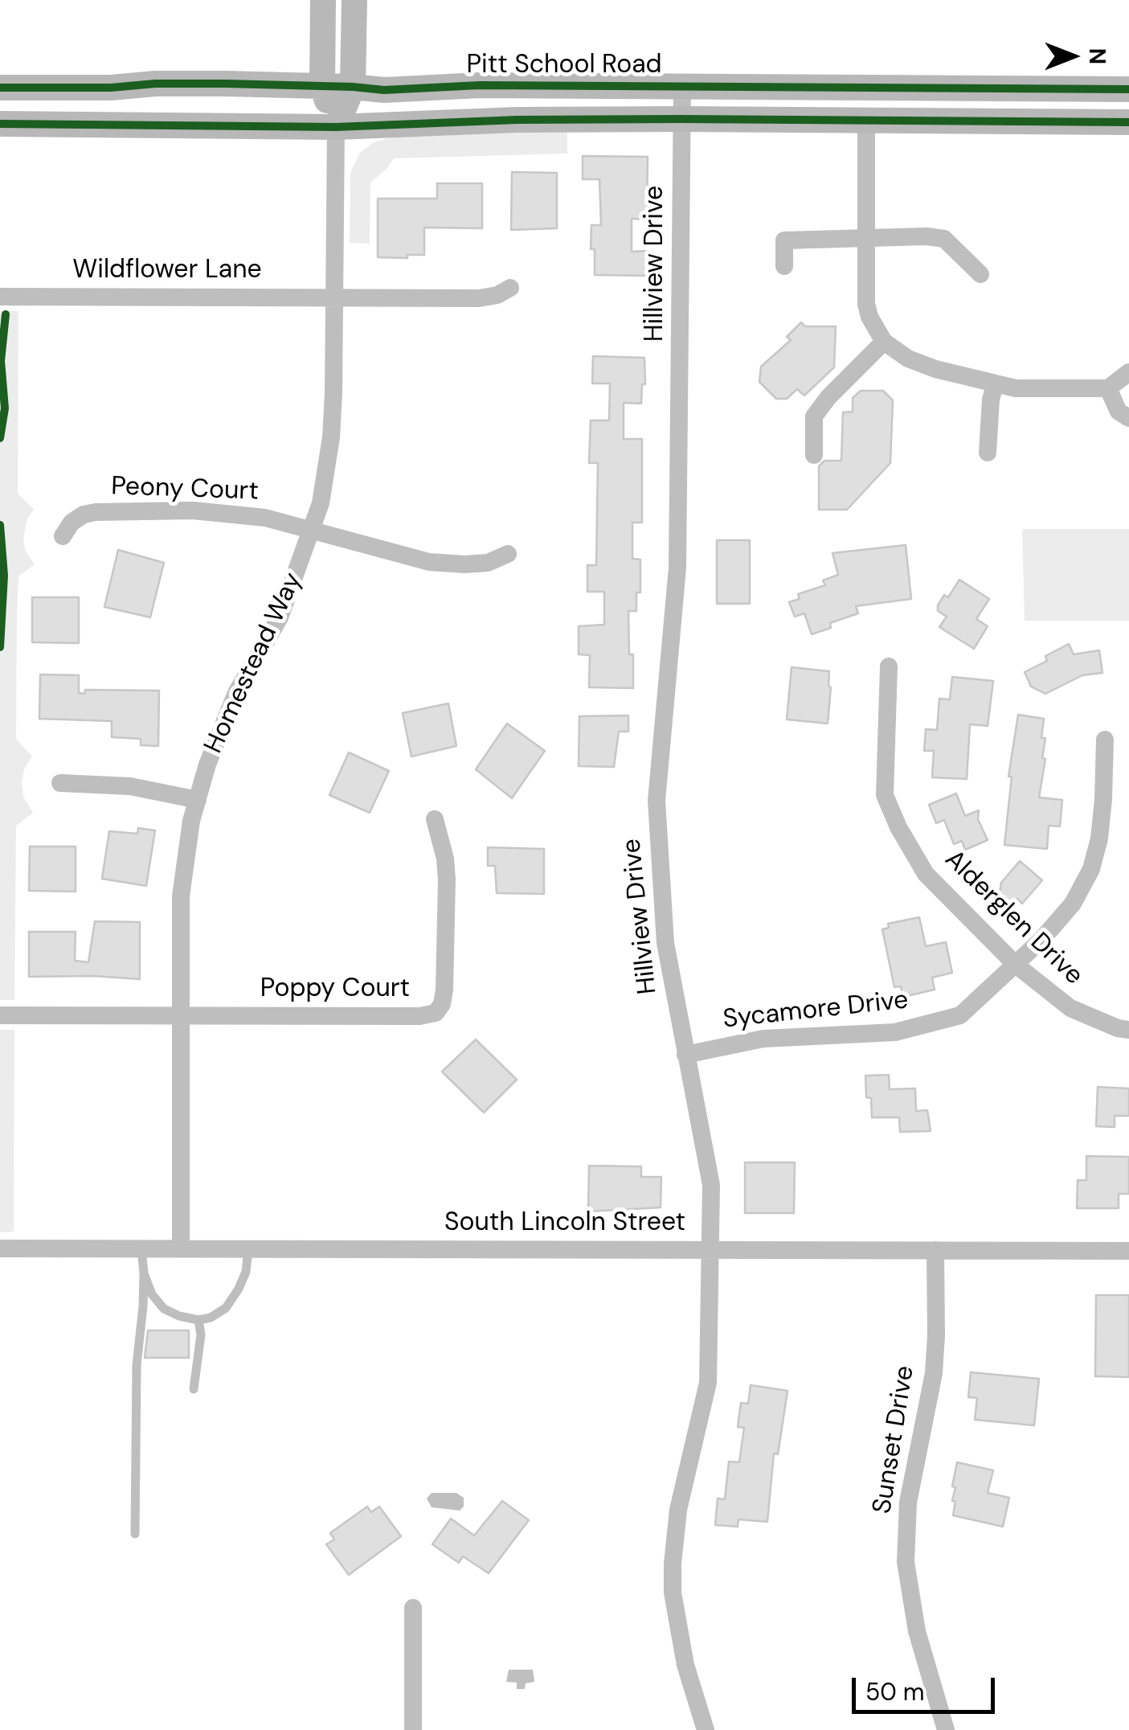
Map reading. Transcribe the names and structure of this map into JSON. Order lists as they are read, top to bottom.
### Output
{
  "streets": {
    "street": [
      "Pitt School Road",
      "Hillview Drive",
      "Wildflower Lane",
      "Peony Court",
      "Homestead Way",
      "Alderglen Drive",
      "Poppy Court",
      "Sycamore Drive",
      "South Lincoln Street",
      "Sunset Drive"
    ]
  },
  "crossings": [
    ["Pitt School Road", "Hillview Drive"],
    ["Pitt School Road", "Homestead Way"],
    ["Hillview Drive", "Sycamore Drive"],
    ["Hillview Drive", "South Lincoln Street"],
    ["Wildflower Lane", "Homestead Way"],
    ["Peony Court", "Homestead Way"],
    ["Homestead Way", "Poppy Court"],
    ["Homestead Way", "South Lincoln Street"],
    ["Alderglen Drive", "Sycamore Drive"],
    ["South Lincoln Street", "Sunset Drive"]
  ],
  "scale_bar": "50 m",
  "north": "right"
}
